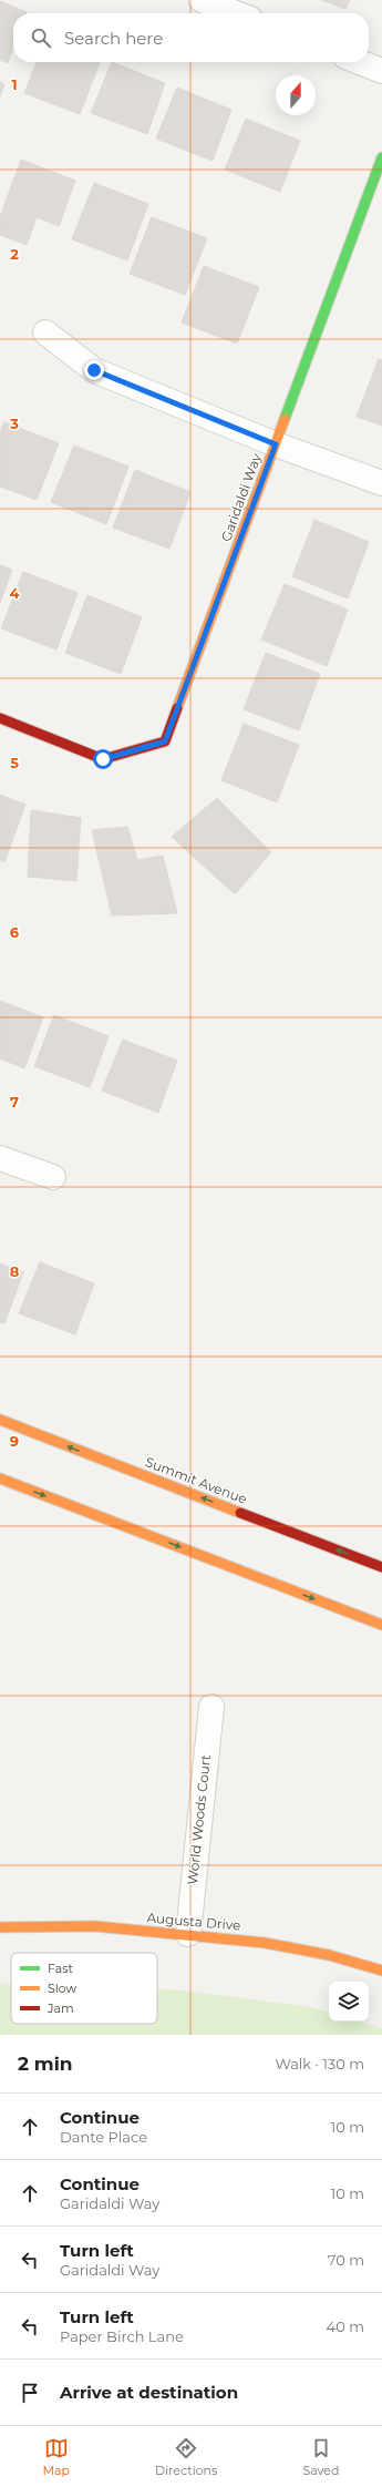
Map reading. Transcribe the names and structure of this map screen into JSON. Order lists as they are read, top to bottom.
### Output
{
  "streets": {
    "street": [
      "Garidaldi Way",
      "Summit Avenue",
      "World Woods Court",
      "Augusta Drive"
    ]
  },
  "crossings": [
    ["World Woods Court", "Augusta Drive"]
  ],
  "legend": ["Fast", "Slow", "Jam"],
  "north": "top",
  "page": {
    "search": "Search here",
    "heading": ["2 min", "Walk · 130 m"],
    "list": [
      ["Continue", "Dante Place", "10 m"],
      ["Continue", "Garidaldi Way", "10 m"],
      ["Turn left", "Garidaldi Way", "70 m"],
      ["Turn left", "Paper Birch Lane", "40 m"],
      "Arrive at destination"
    ],
    "nav": ["Map", "Directions", "Saved"]
  },
  "grid": {
    "rows": [
      "1",
      "2",
      "3",
      "4",
      "5",
      "6",
      "7",
      "8",
      "9"
    ]
  }
}
